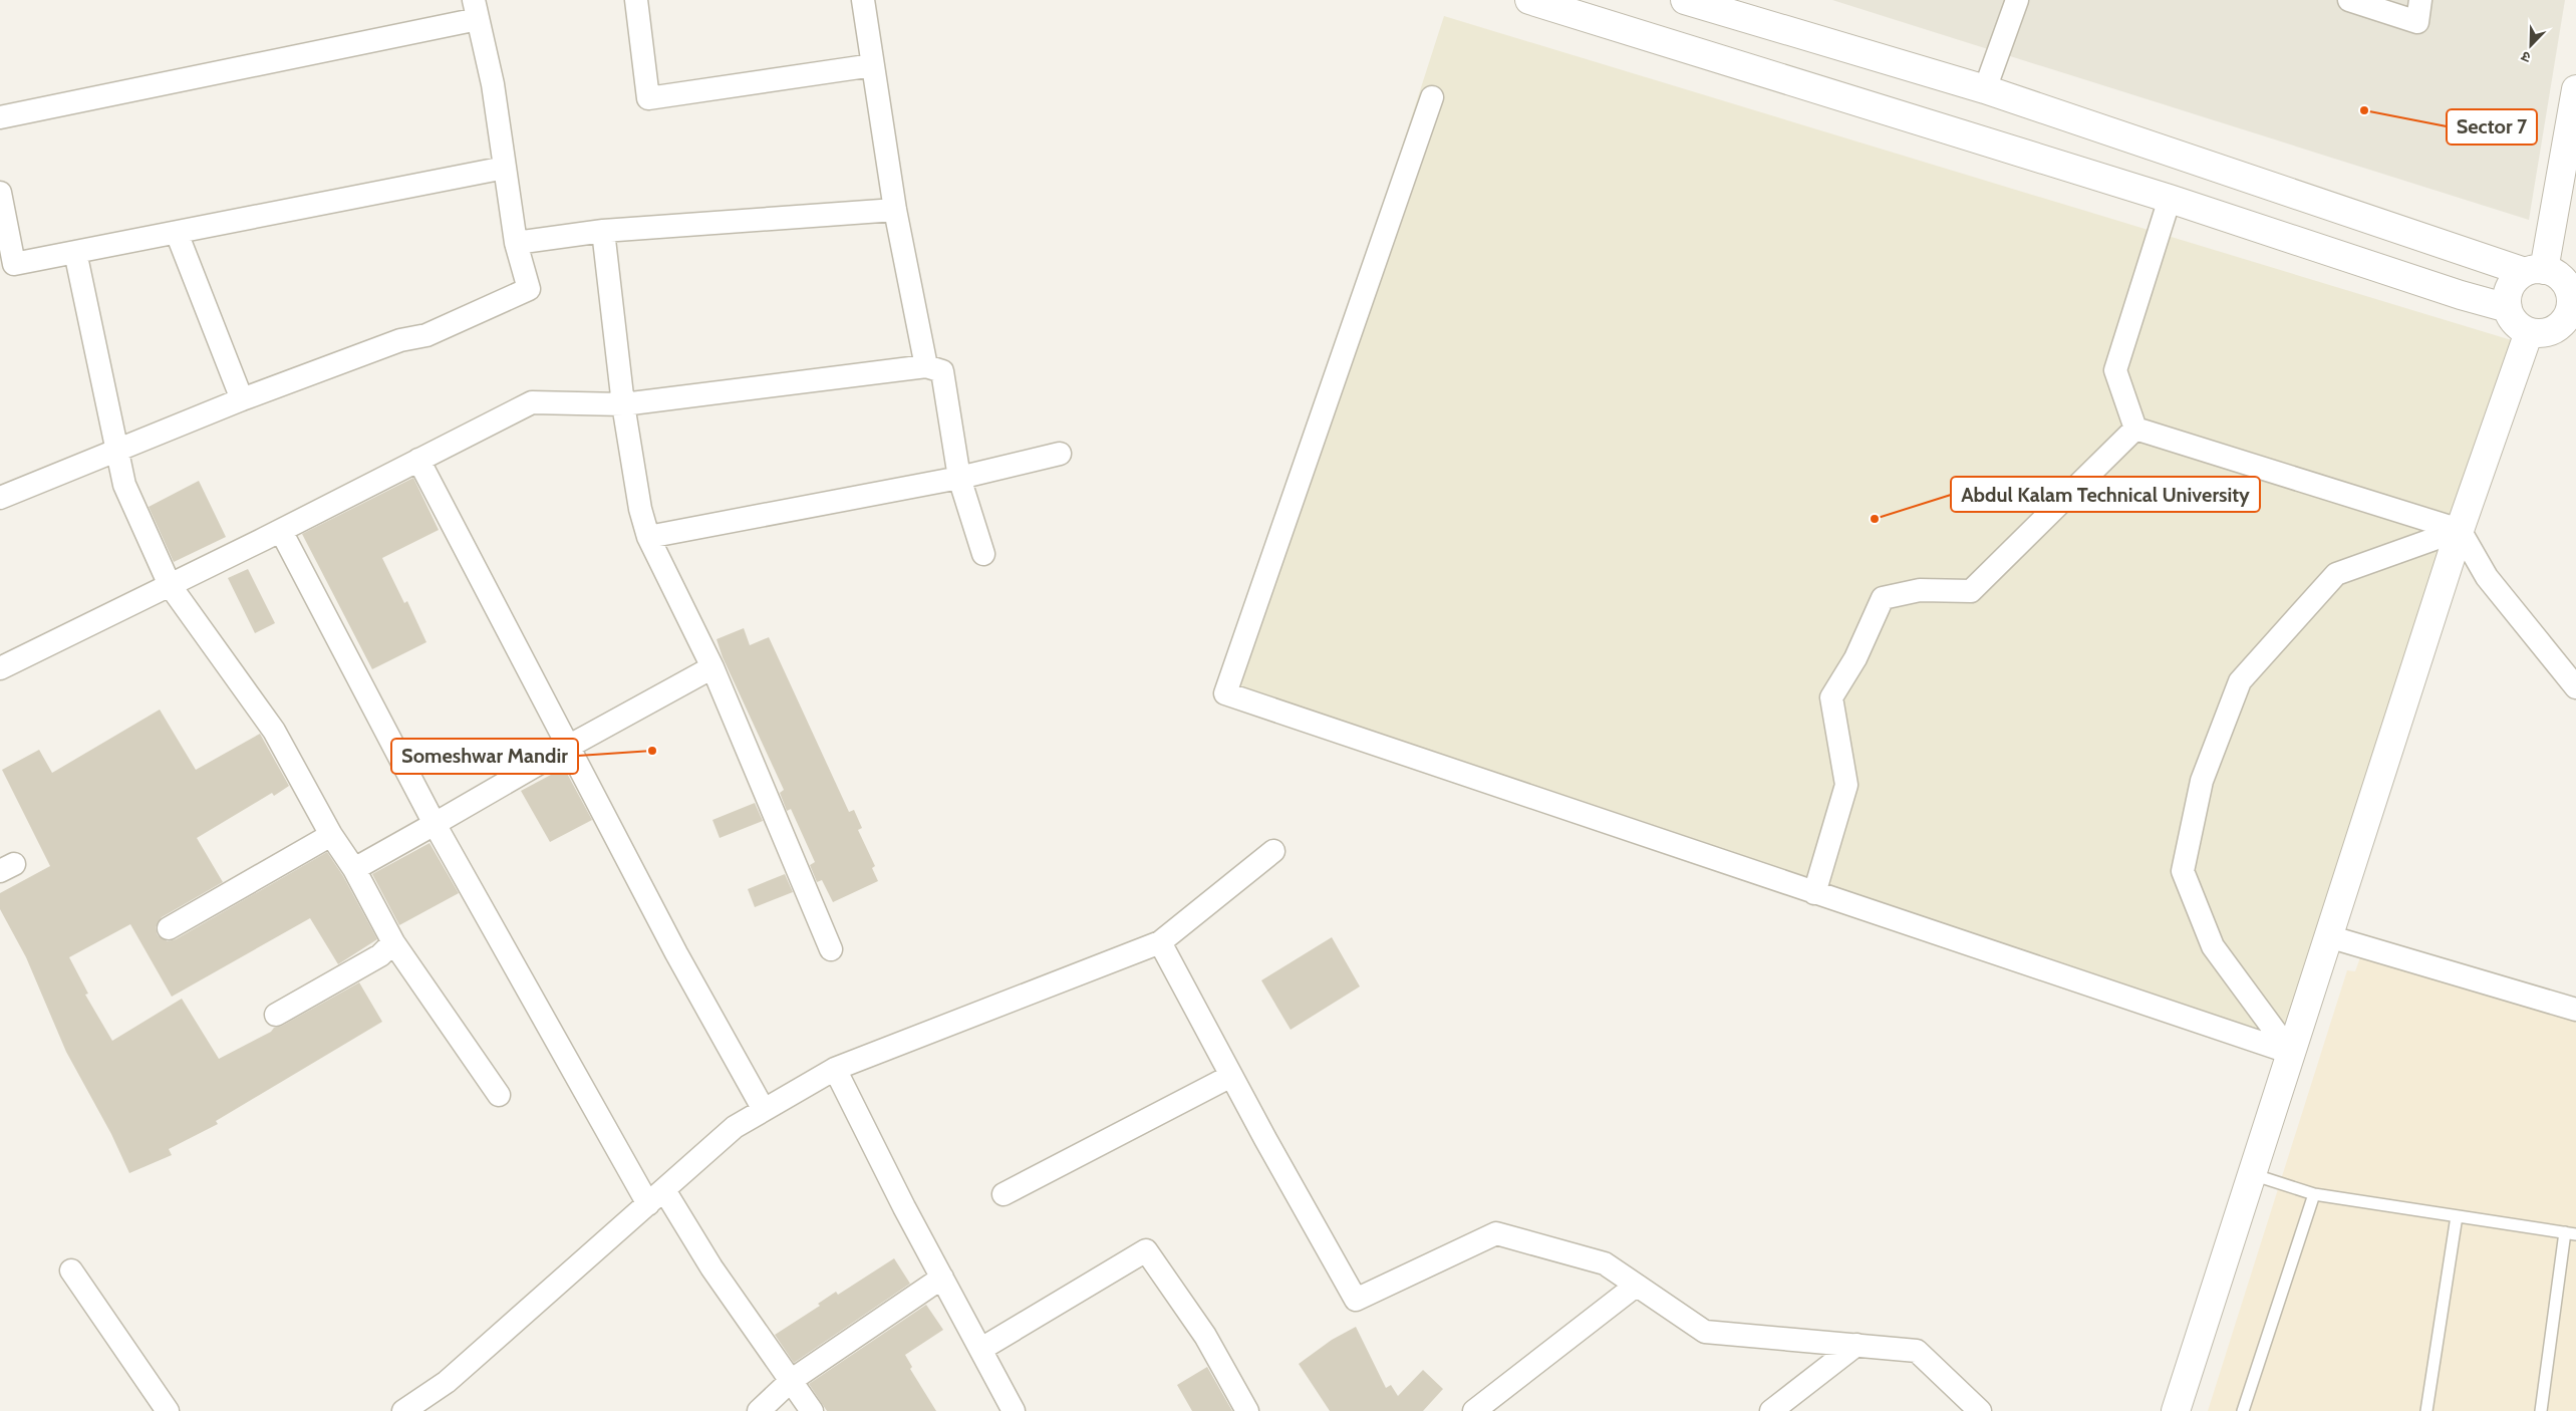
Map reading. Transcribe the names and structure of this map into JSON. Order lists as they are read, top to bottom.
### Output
{
  "places": ["Sector 7", "Abdul Kalam Technical University", "Someshwar Mandir"],
  "north": "bottom left"
}
